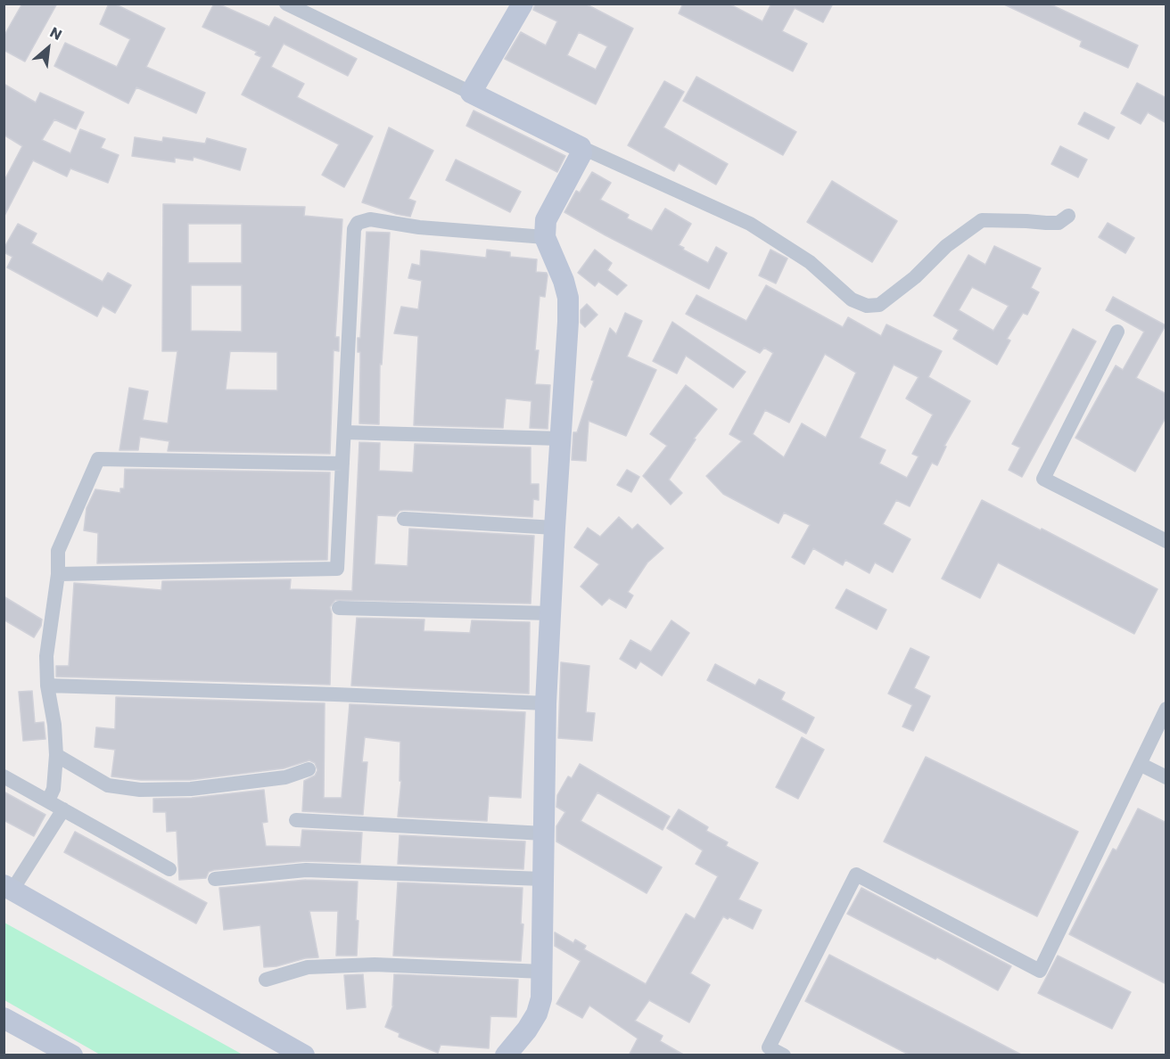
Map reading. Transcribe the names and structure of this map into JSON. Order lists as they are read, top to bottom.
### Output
{
  "north": "top right"
}
